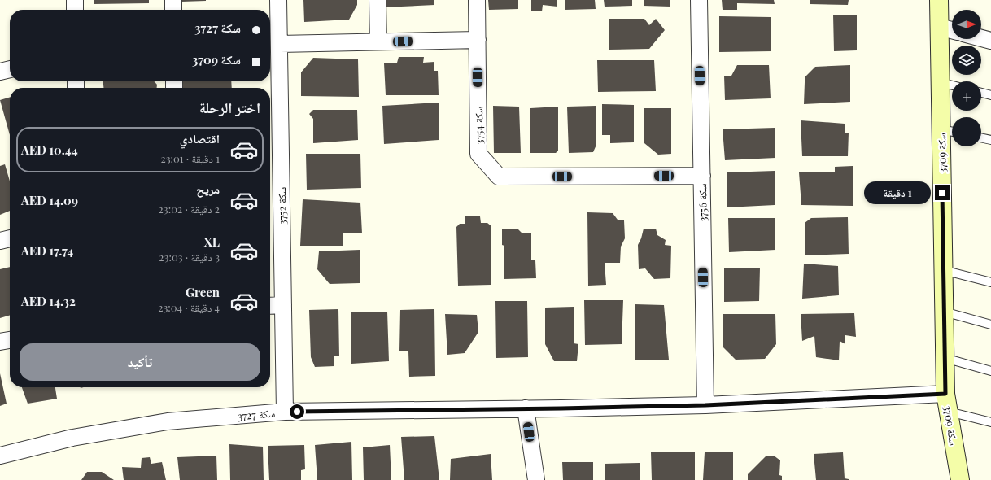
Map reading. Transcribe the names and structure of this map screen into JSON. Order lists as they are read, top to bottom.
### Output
{
  "streets": {
    "street": [
      "سكة 3754",
      "سكة 3709",
      "سكة 3756",
      "سكة 3752",
      "سكة 3727"
    ]
  },
  "crossings": [
    ["سكة 3754", "سكة 3756"],
    ["سكة 3709", "سكة 3727"],
    ["سكة 3756", "سكة 3727"],
    ["سكة 3752", "سكة 3727"]
  ],
  "north": "right",
  "page": {
    "map_buttons": ["+", "−"],
    "banner": ["سكة 3727", "سكة 3709"],
    "heading": "اختر الرحلة",
    "list": [
      {
        "name": "اقتصادي",
        "note": "1 دقيقة · 23:01",
        "value": "AED 10.44"
      },
      {
        "name": "مريح",
        "note": "2 دقيقة · 23:02",
        "value": "AED 14.09"
      },
      {
        "name": "XL",
        "note": "3 دقيقة · 23:03",
        "value": "AED 17.74"
      },
      {
        "name": "Green",
        "note": "4 دقيقة · 23:04",
        "value": "AED 14.32"
      }
    ],
    "bubble": "1 دقيقة",
    "buttons": "تأكيد"
  }
}
